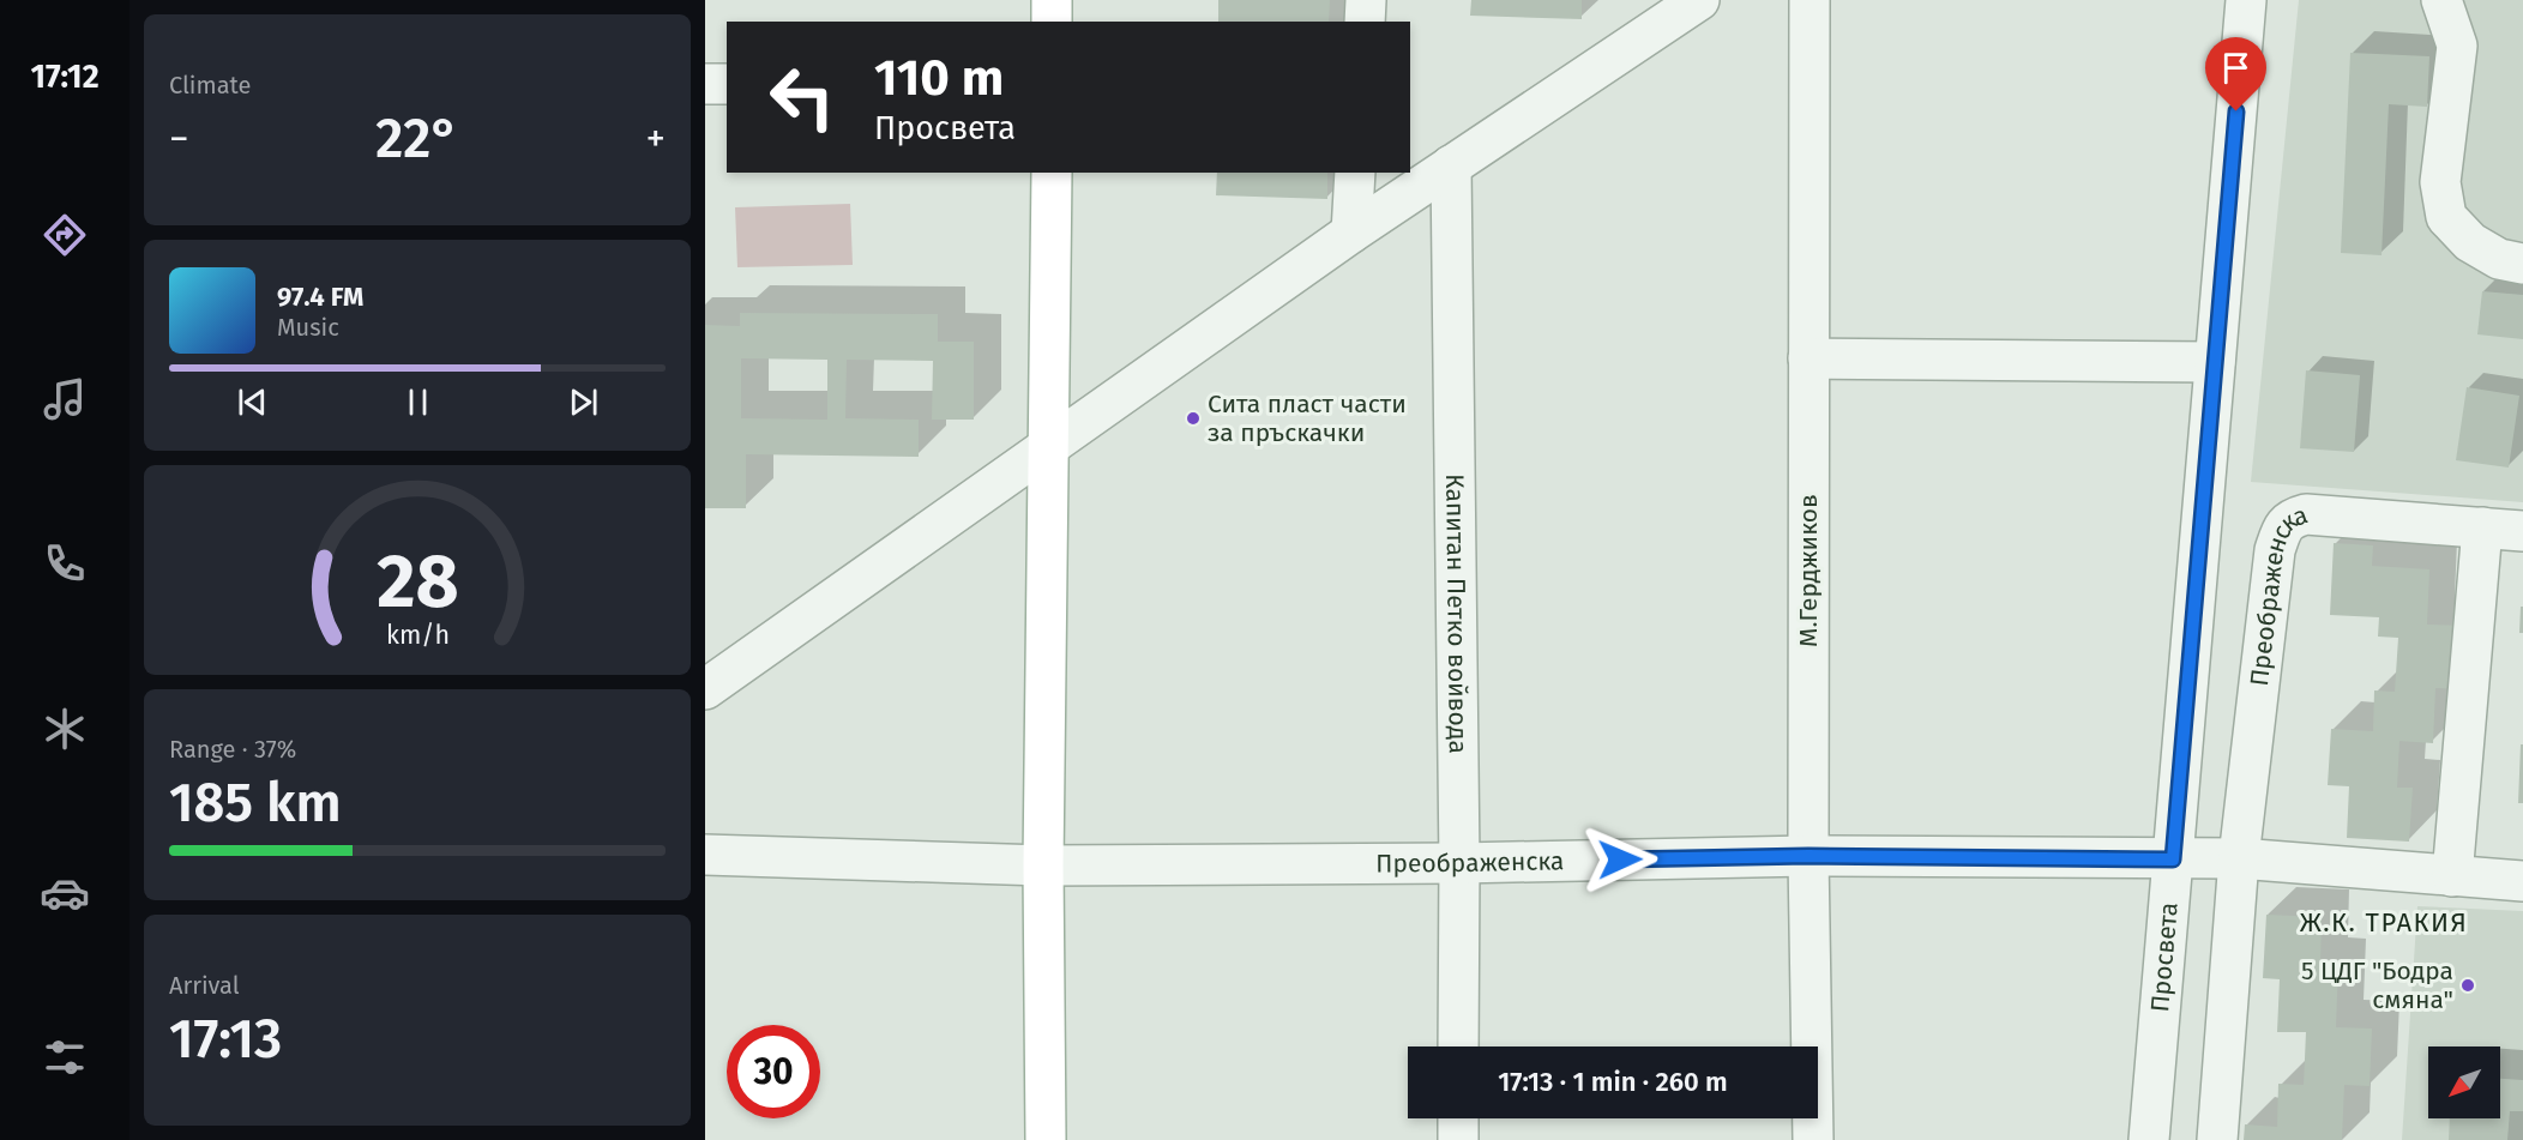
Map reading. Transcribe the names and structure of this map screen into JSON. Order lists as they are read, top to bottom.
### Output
{
  "streets": {
    "street": [
      "М.Герджиков",
      "Преображенска",
      "Капитан Петко войвода",
      "Просвета"
    ]
  },
  "crossings": [
    ["М.Герджиков", "Преображенска"],
    ["Преображенска", "Капитан Петко войвода"],
    ["Преображенска", "Просвета"]
  ],
  "districts": ["Ж.К. ТРАКИЯ"],
  "places": ["Сита пласт части за пръскачки", "5 ЦДГ \"Бодра смяна\""],
  "north": "bottom left",
  "page": {
    "tabs": "17:12",
    "tile": [
      "Climate",
      ["Range · 37%", "185 km"],
      ["Arrival", "17:13"]
    ],
    "turn": ["110 m", "Просвета"],
    "heat": ["−", "22°", "+"],
    "song": ["97.4 FM", "Music"],
    "limit": "30",
    "trip": "17:13 · 1 min · 260 m",
    "gauge": ["28", "km/h"]
  }
}
